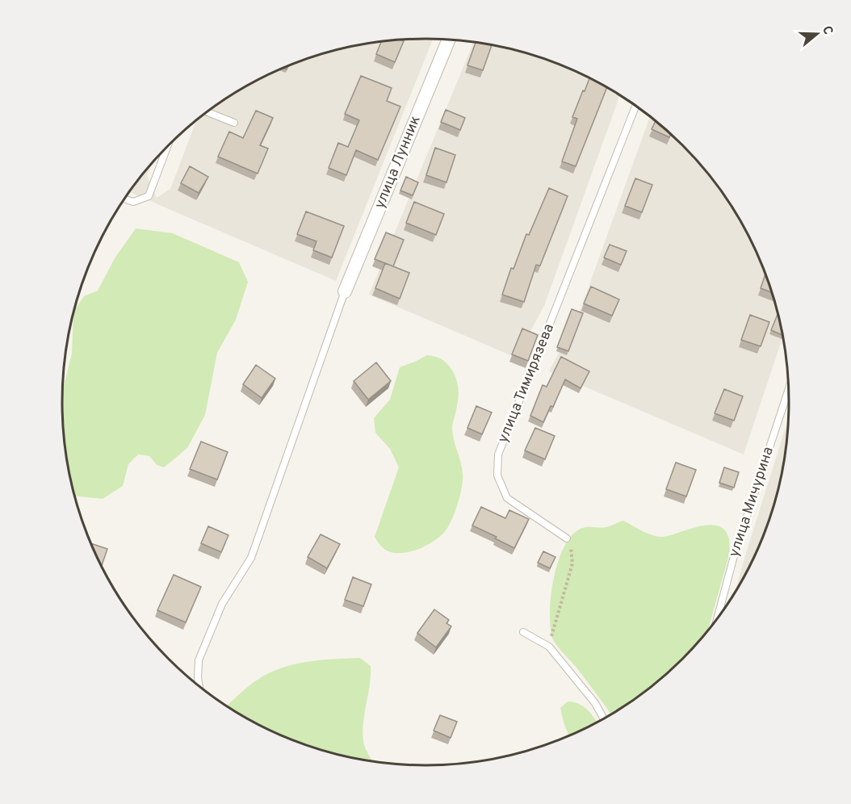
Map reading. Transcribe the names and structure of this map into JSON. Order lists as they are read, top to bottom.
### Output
{
  "streets": {
    "street": ["улица Лунник"],
    "lane": ["улица Тимирязева", "улица Мичурина"]
  },
  "north": "right"
}
